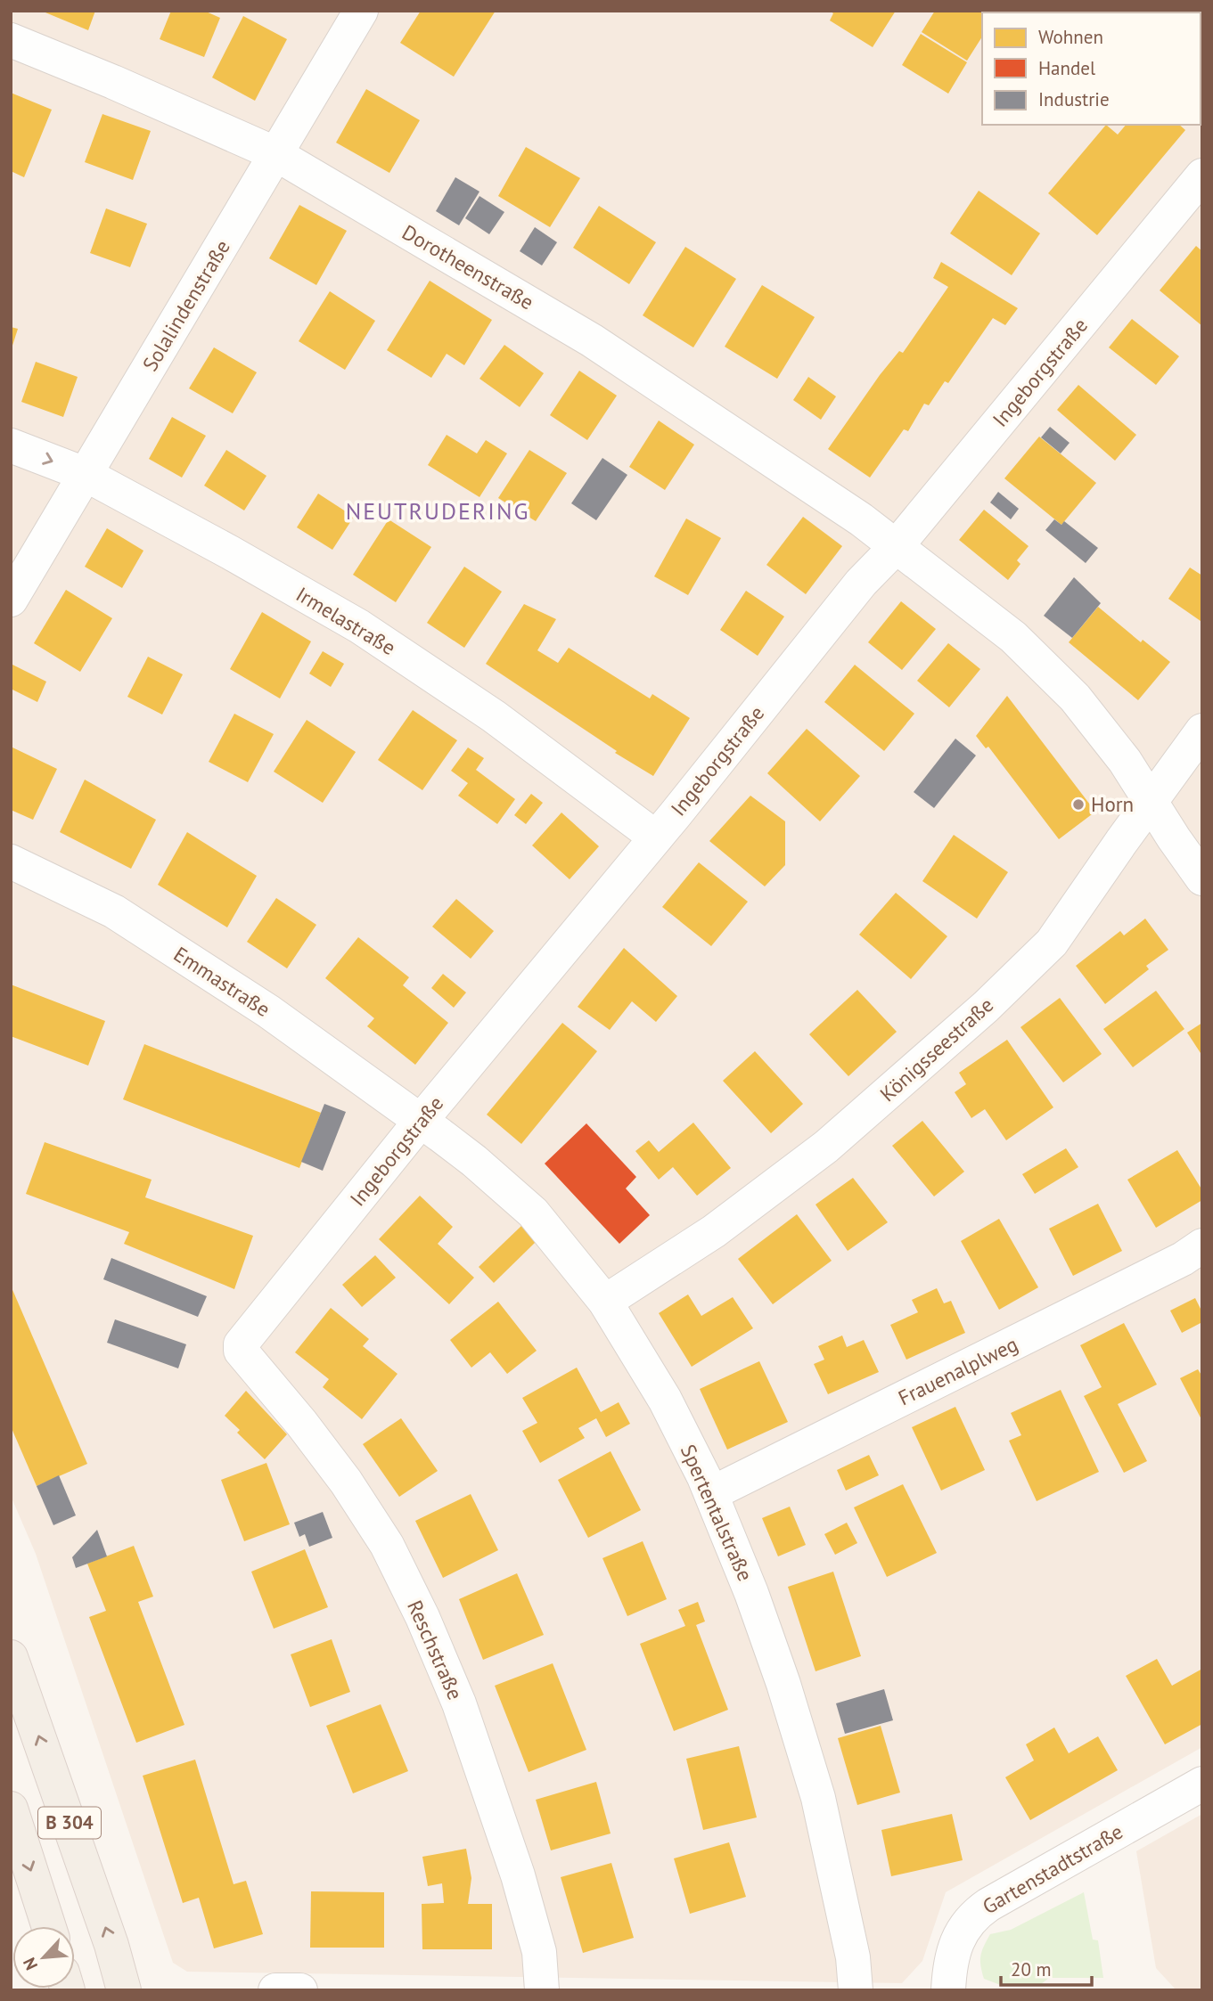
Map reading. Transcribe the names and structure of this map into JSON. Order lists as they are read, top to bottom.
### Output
{
  "streets": {
    "main road": ["B 304"],
    "street": [
      "Dorotheenstraße",
      "Solalindenstraße",
      "Ingeborgstraße",
      "Irmelastraße",
      "Emmastraße",
      "Königsseestraße",
      "Frauenalplweg",
      "Spertentalstraße",
      "Reschstraße",
      "Gartenstadtstraße"
    ]
  },
  "crossings": [
    ["Dorotheenstraße", "Solalindenstraße"],
    ["Dorotheenstraße", "Ingeborgstraße"],
    ["Dorotheenstraße", "Königsseestraße"],
    ["Solalindenstraße", "Irmelastraße"],
    ["Ingeborgstraße", "Irmelastraße"],
    ["Ingeborgstraße", "Emmastraße"],
    ["Ingeborgstraße", "Spertentalstraße"],
    ["Ingeborgstraße", "Reschstraße"],
    ["Emmastraße", "Spertentalstraße"],
    ["Königsseestraße", "Spertentalstraße"],
    ["Frauenalplweg", "Spertentalstraße"]
  ],
  "districts": ["NEUTRUDERING"],
  "places": ["Horn"],
  "legend": ["Wohnen", "Handel", "Industrie"],
  "scale_bar": "20 m",
  "north": "bottom left"
}
